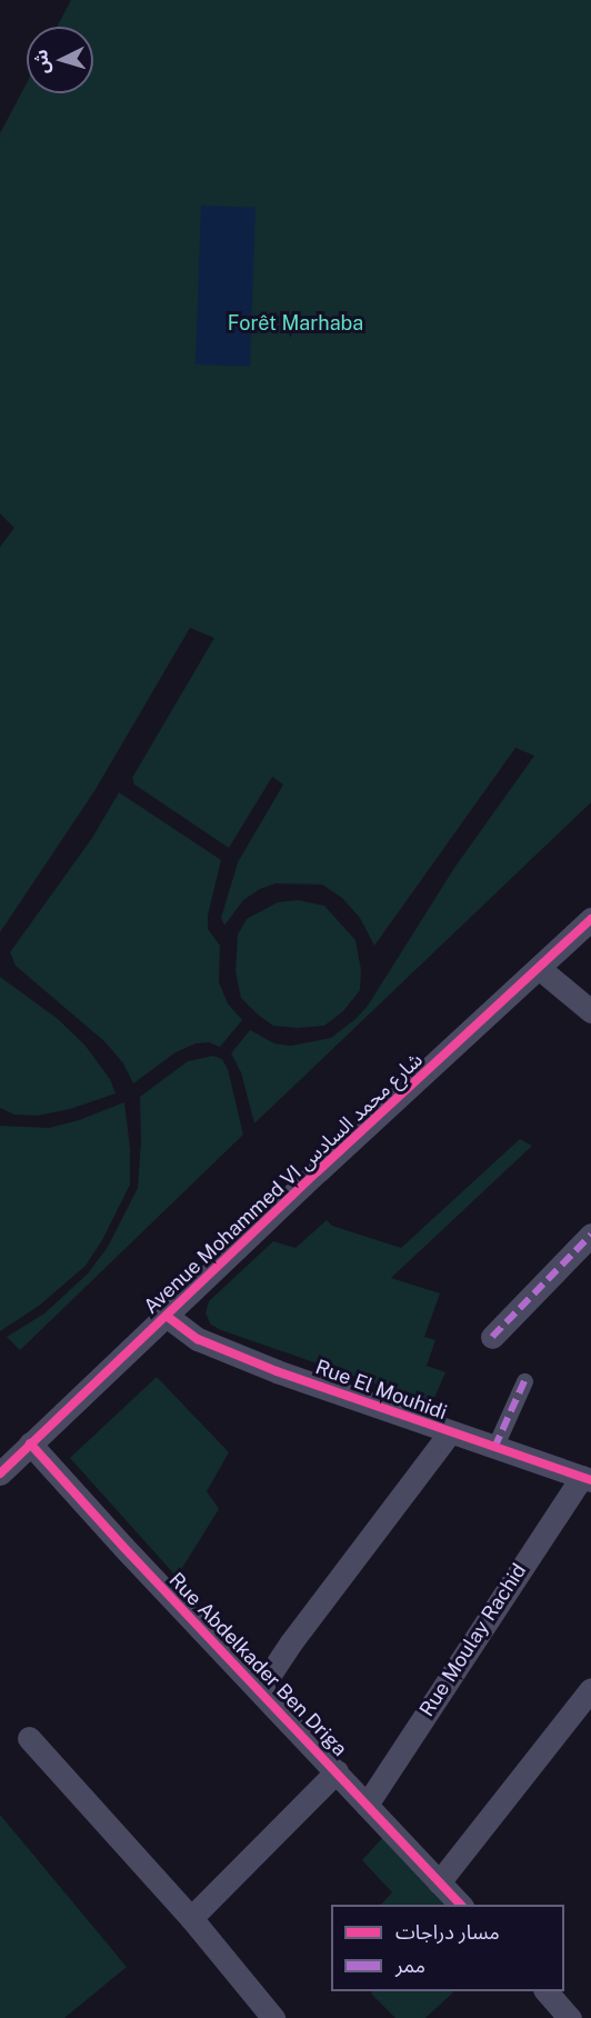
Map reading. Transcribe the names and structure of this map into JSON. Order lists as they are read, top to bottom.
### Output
{
  "streets": {
    "street": [
      "Avenue Mohammed VI شارع محمد السادس",
      "Rue El Mouhidi",
      "Rue Moulay Rachid",
      "Rue Abdelkader Ben Driga"
    ]
  },
  "crossings": [
    ["Avenue Mohammed VI شارع محمد السادس", "Rue El Mouhidi"],
    ["Avenue Mohammed VI شارع محمد السادس", "Rue Abdelkader Ben Driga"],
    ["Rue El Mouhidi", "Rue Moulay Rachid"],
    ["Rue Moulay Rachid", "Rue Abdelkader Ben Driga"]
  ],
  "parks": ["Forêt Marhaba"],
  "legend": ["مسار دراجات", "ممر"],
  "north": "left"
}
